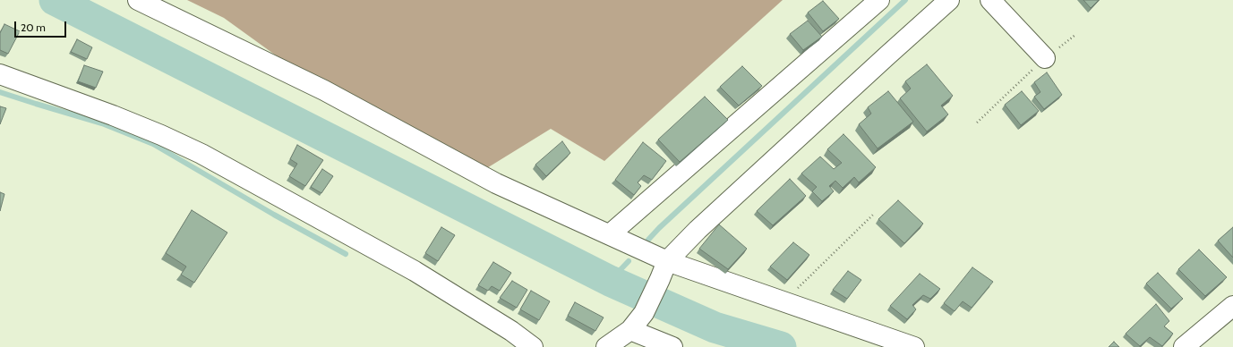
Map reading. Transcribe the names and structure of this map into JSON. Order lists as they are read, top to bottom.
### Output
{
  "scale_bar": "20 m"
}
